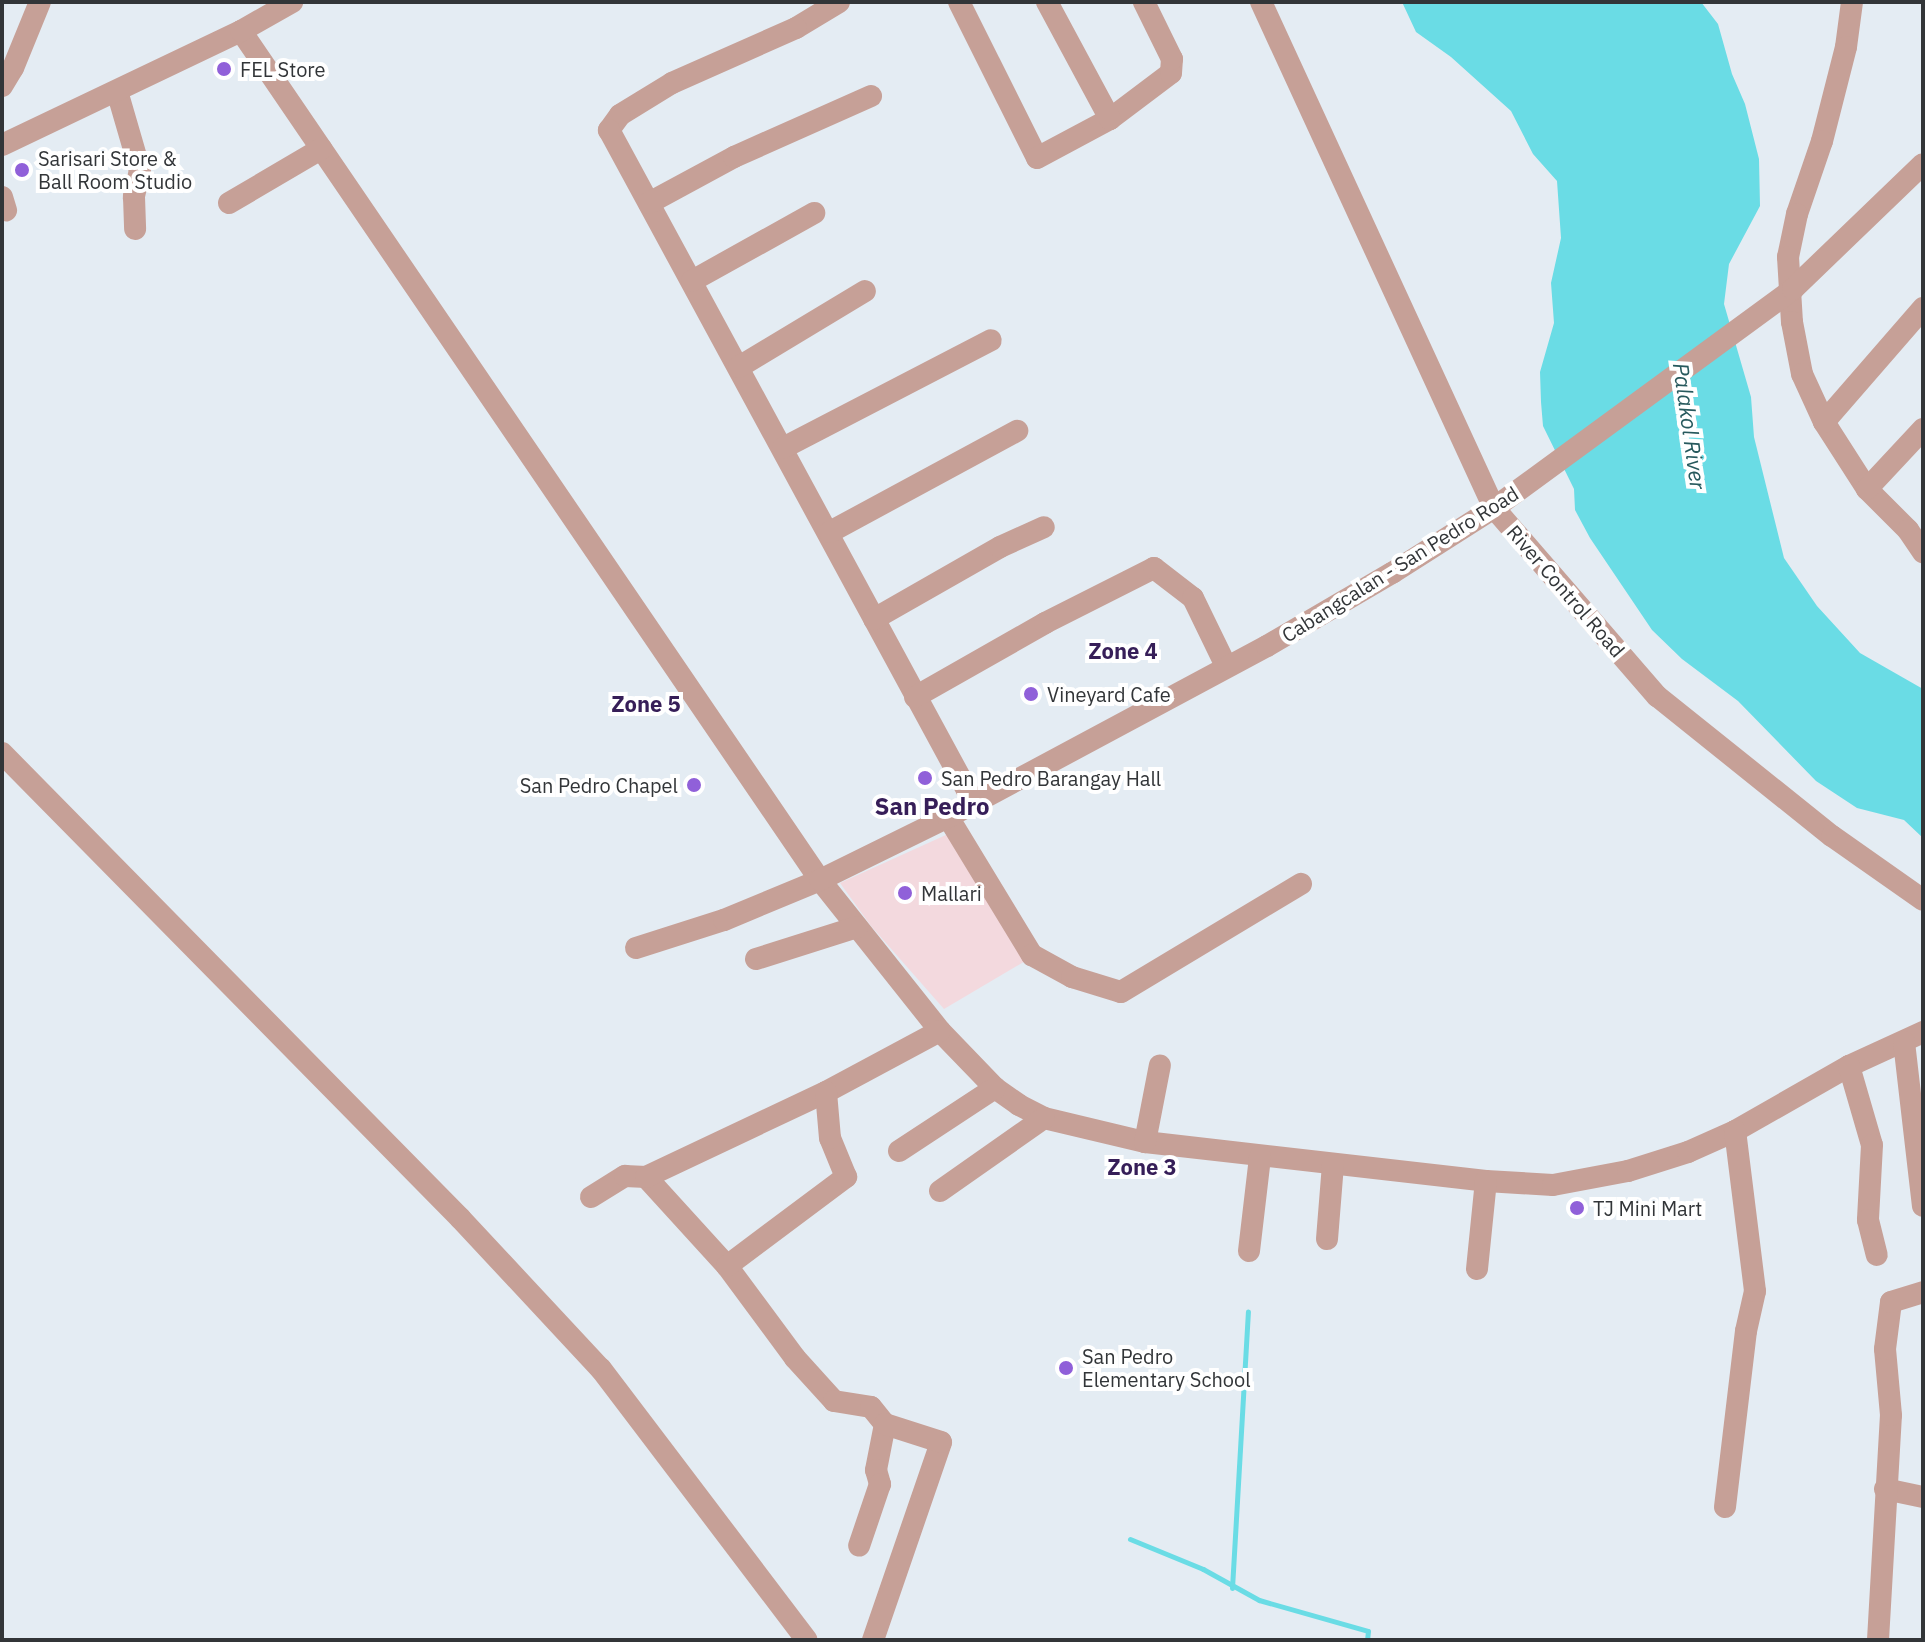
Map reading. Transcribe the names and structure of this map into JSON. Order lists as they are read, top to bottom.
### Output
{
  "streets": {
    "street": ["Cabangcalan - San Pedro Road", "River Control Road"]
  },
  "crossings": [
    ["Cabangcalan - San Pedro Road", "River Control Road"]
  ],
  "districts": [
    "Zone 4",
    "Zone 5",
    "San Pedro",
    "Zone 3"
  ],
  "water": ["Palakol River"],
  "places": [
    "FEL Store",
    "Sarisari Store & Ball Room Studio",
    "Vineyard Cafe",
    "San Pedro Barangay Hall",
    "San Pedro Chapel",
    "Mallari",
    "TJ Mini Mart",
    "San Pedro Elementary School"
  ]
}
